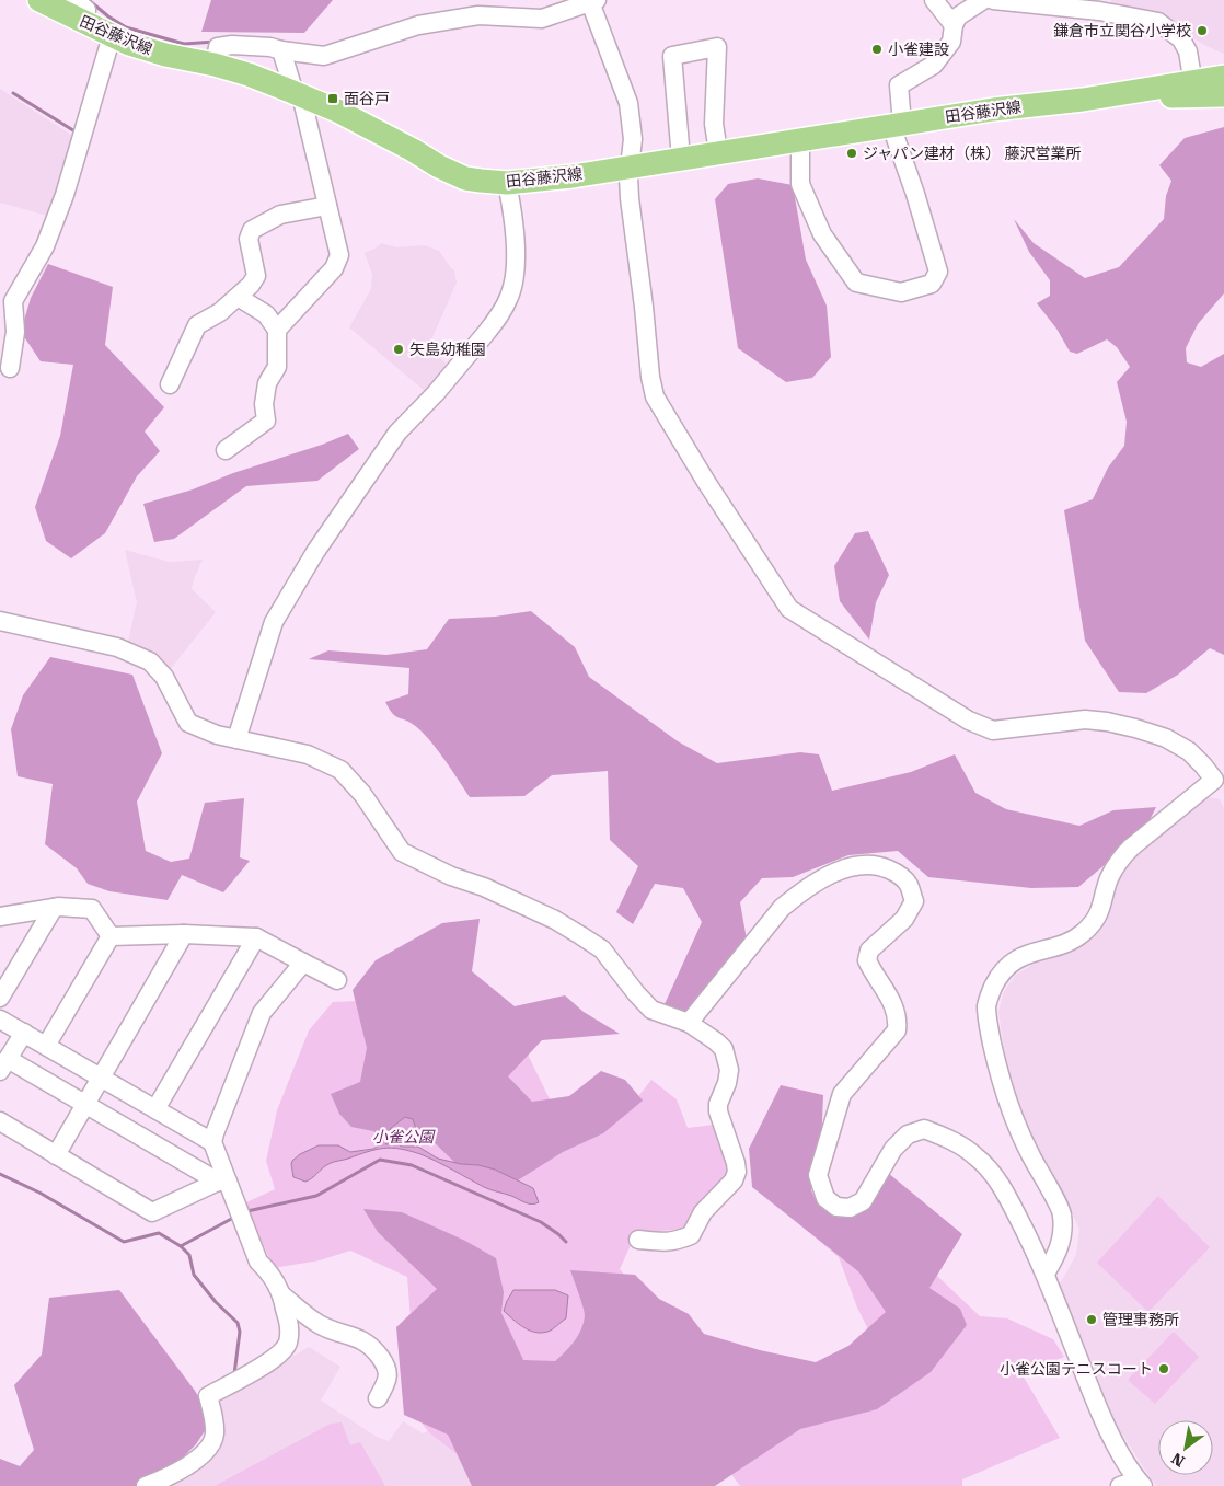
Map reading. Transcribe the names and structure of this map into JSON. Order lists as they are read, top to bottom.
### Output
{
  "streets": {
    "main road": ["田谷藤沢線"]
  },
  "parks": ["小雀公園"],
  "places": {
    "other": [
      "鎌倉市立関谷小学校",
      "小雀建設",
      "ジャパン建材（株） 藤沢営業所",
      "矢島幼稚園",
      "管理事務所",
      "小雀公園テニスコート"
    ],
    "transit": ["面谷戸"]
  },
  "north": "bottom left"
}
